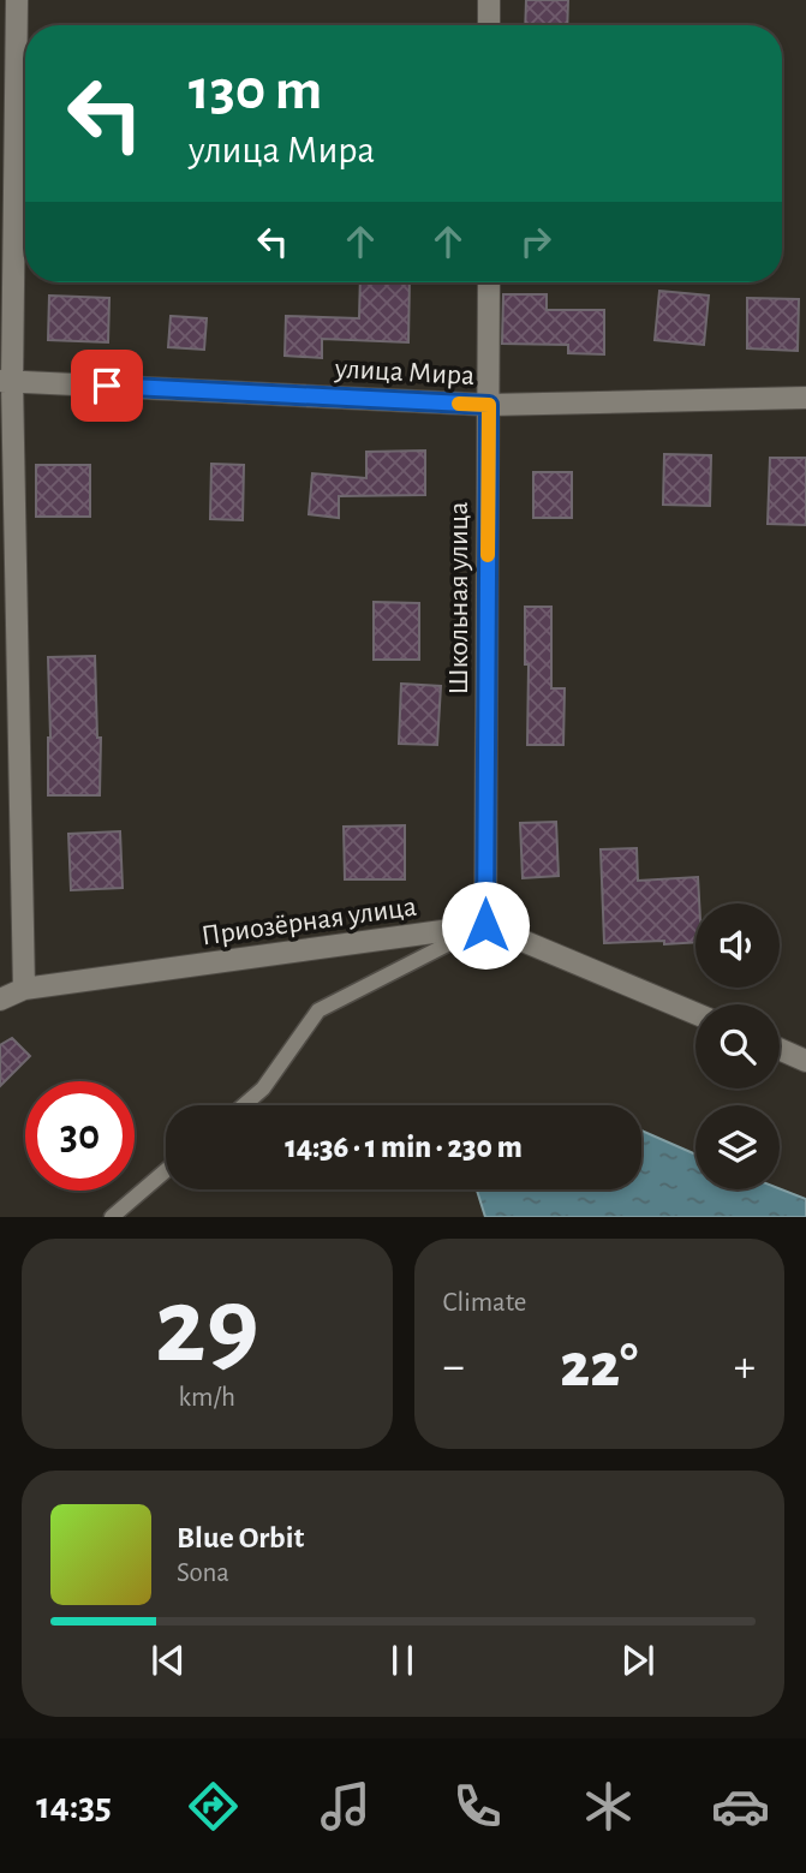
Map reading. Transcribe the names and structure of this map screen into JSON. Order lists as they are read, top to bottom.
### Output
{
  "streets": {
    "street": ["улица Мира", "Школьная улица", "Приозёрная улица"]
  },
  "crossings": [
    ["улица Мира", "Школьная улица"],
    ["Школьная улица", "Приозёрная улица"]
  ],
  "page": {
    "turn": ["130 m", "улица Мира"],
    "limit": "30",
    "trip": "14:36 · 1 min · 230 m",
    "tile": [
      ["29", "km/h"],
      "Climate"
    ],
    "heat": ["−", "22°", "+"],
    "song": ["Blue Orbit", "Sona"],
    "tabs": "14:35"
  }
}
